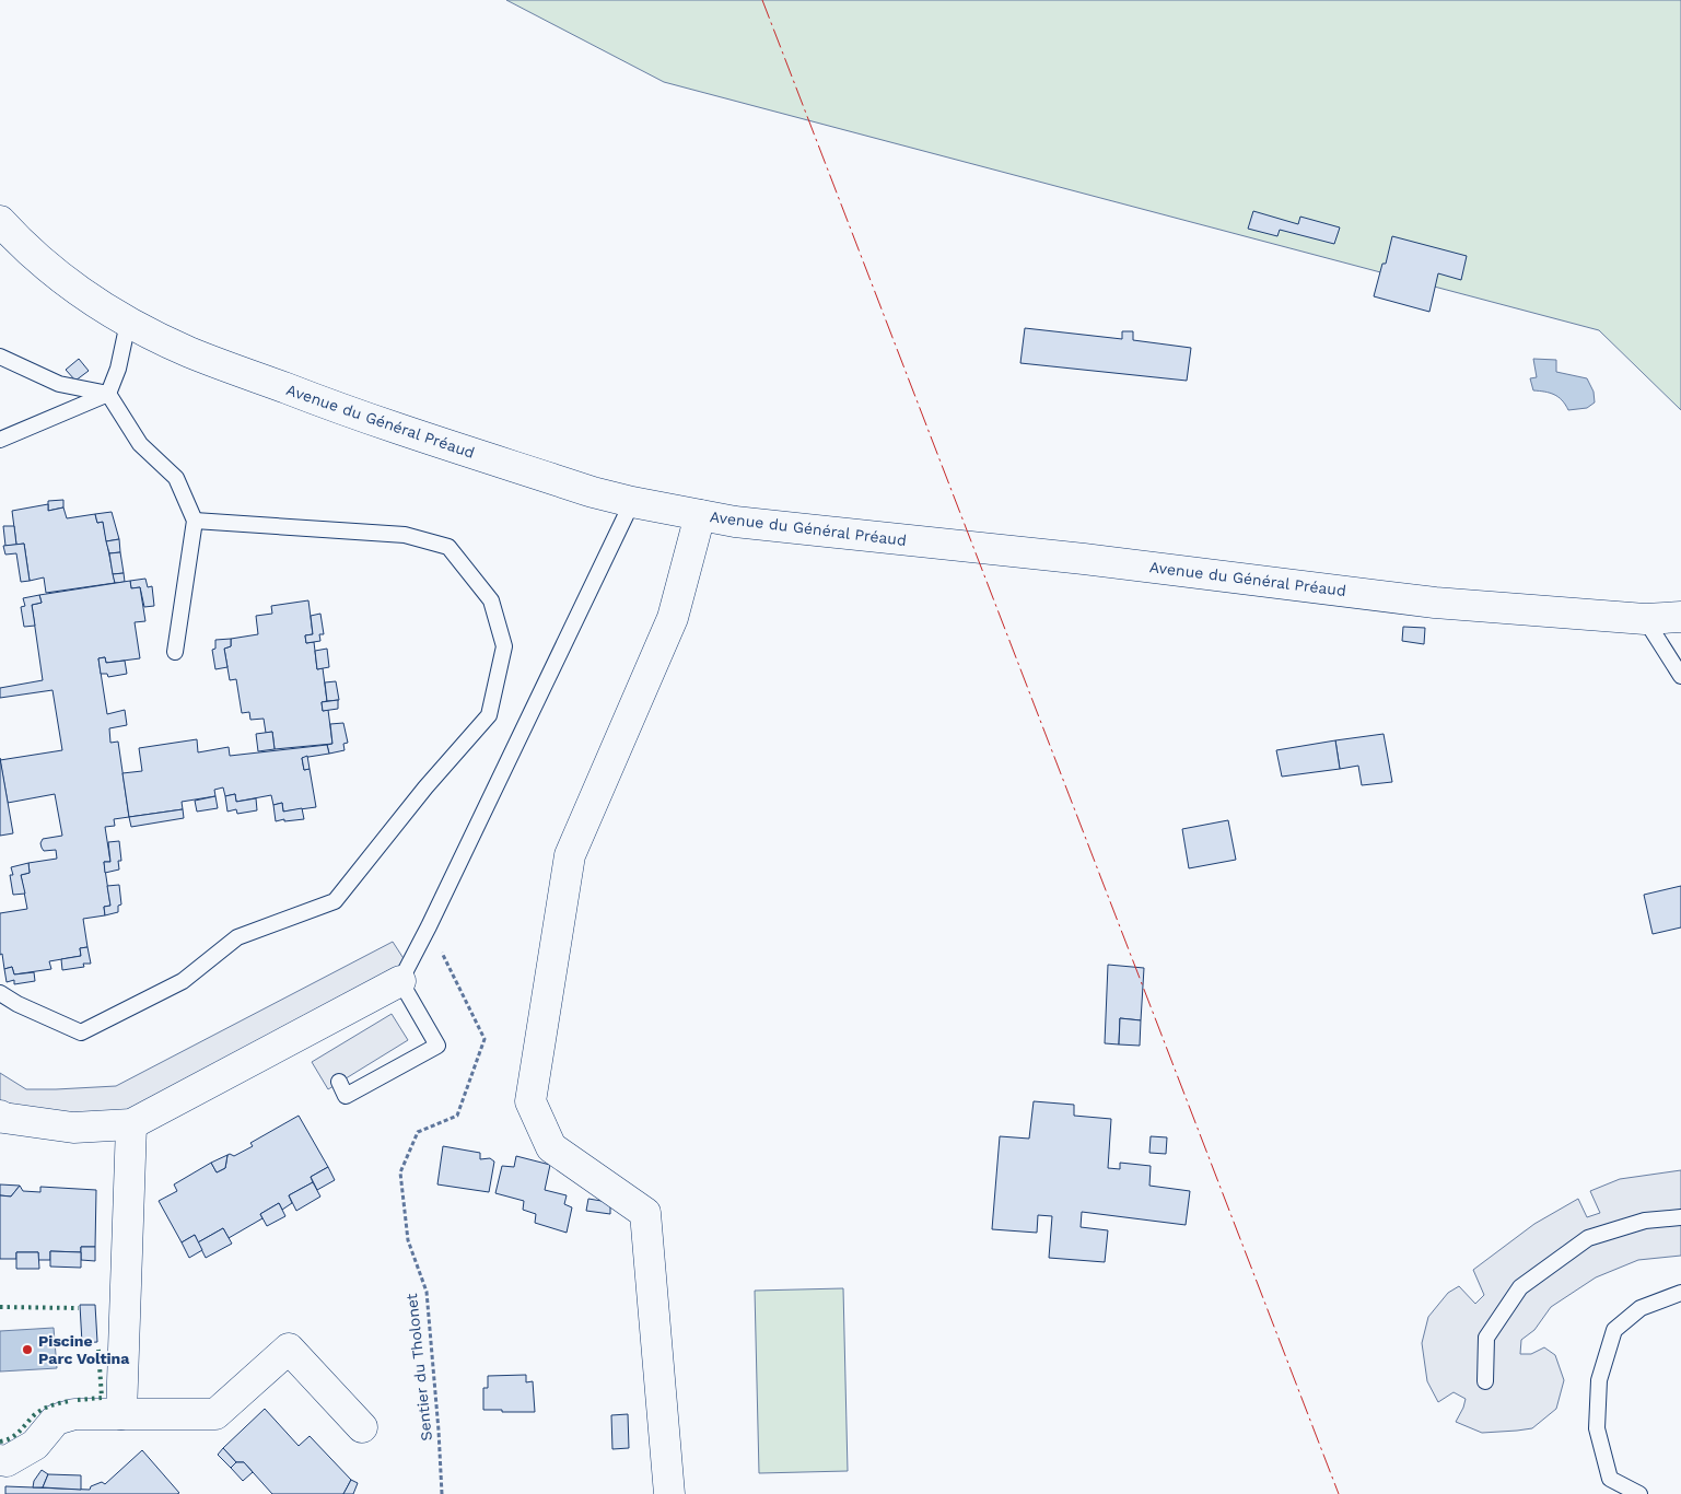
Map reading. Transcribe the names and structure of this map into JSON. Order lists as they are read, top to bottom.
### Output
{
  "streets": {
    "street": ["Avenue du Général Préaud"],
    "path": ["Sentier du Tholonet"]
  },
  "places": ["Piscine Parc Voltina"]
}
